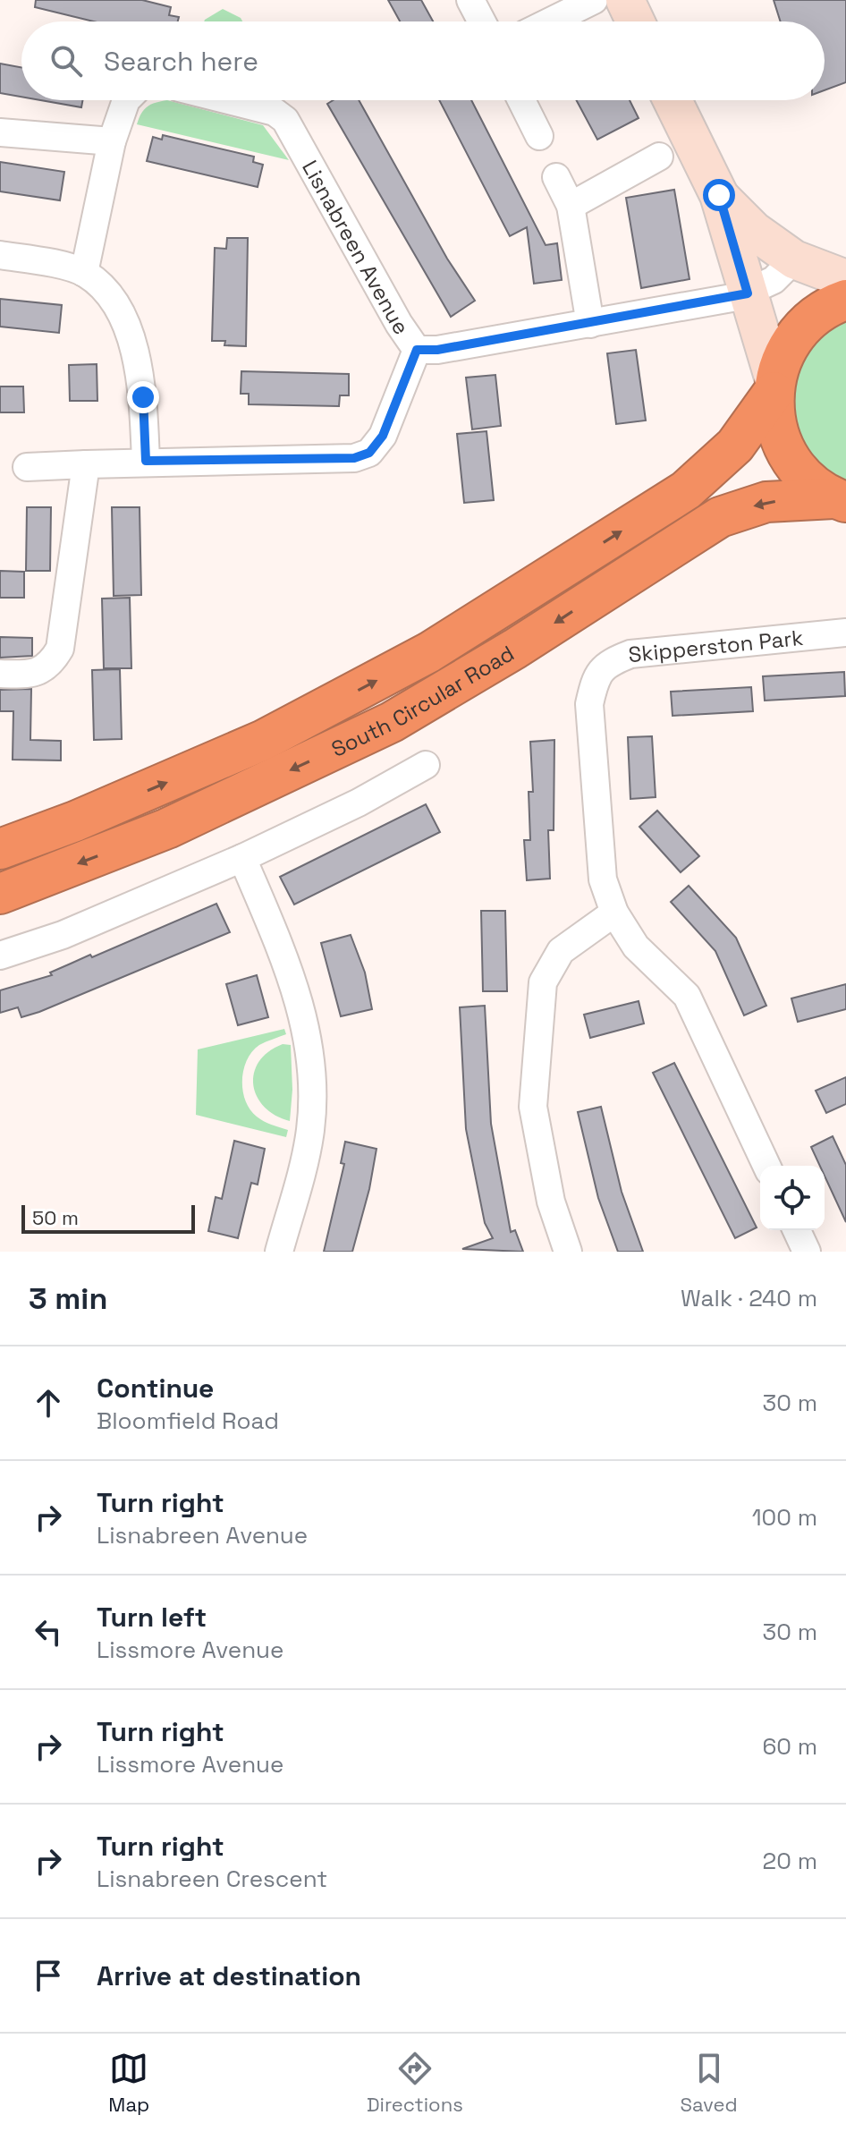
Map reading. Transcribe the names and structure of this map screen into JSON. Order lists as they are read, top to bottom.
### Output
{
  "streets": {
    "highway": ["South Circular Road"],
    "street": ["Lisnabreen Avenue", "Skipperston Park"]
  },
  "scale_bar": "50 m",
  "page": {
    "search": "Search here",
    "scale": "50 m",
    "heading": ["3 min", "Walk · 240 m"],
    "list": [
      ["Continue", "Bloomfield Road", "30 m"],
      ["Turn right", "Lisnabreen Avenue", "100 m"],
      ["Turn left", "Lissmore Avenue", "30 m"],
      ["Turn right", "Lissmore Avenue", "60 m"],
      ["Turn right", "Lisnabreen Crescent", "20 m"],
      "Arrive at destination"
    ],
    "nav": ["Map", "Directions", "Saved"]
  }
}
